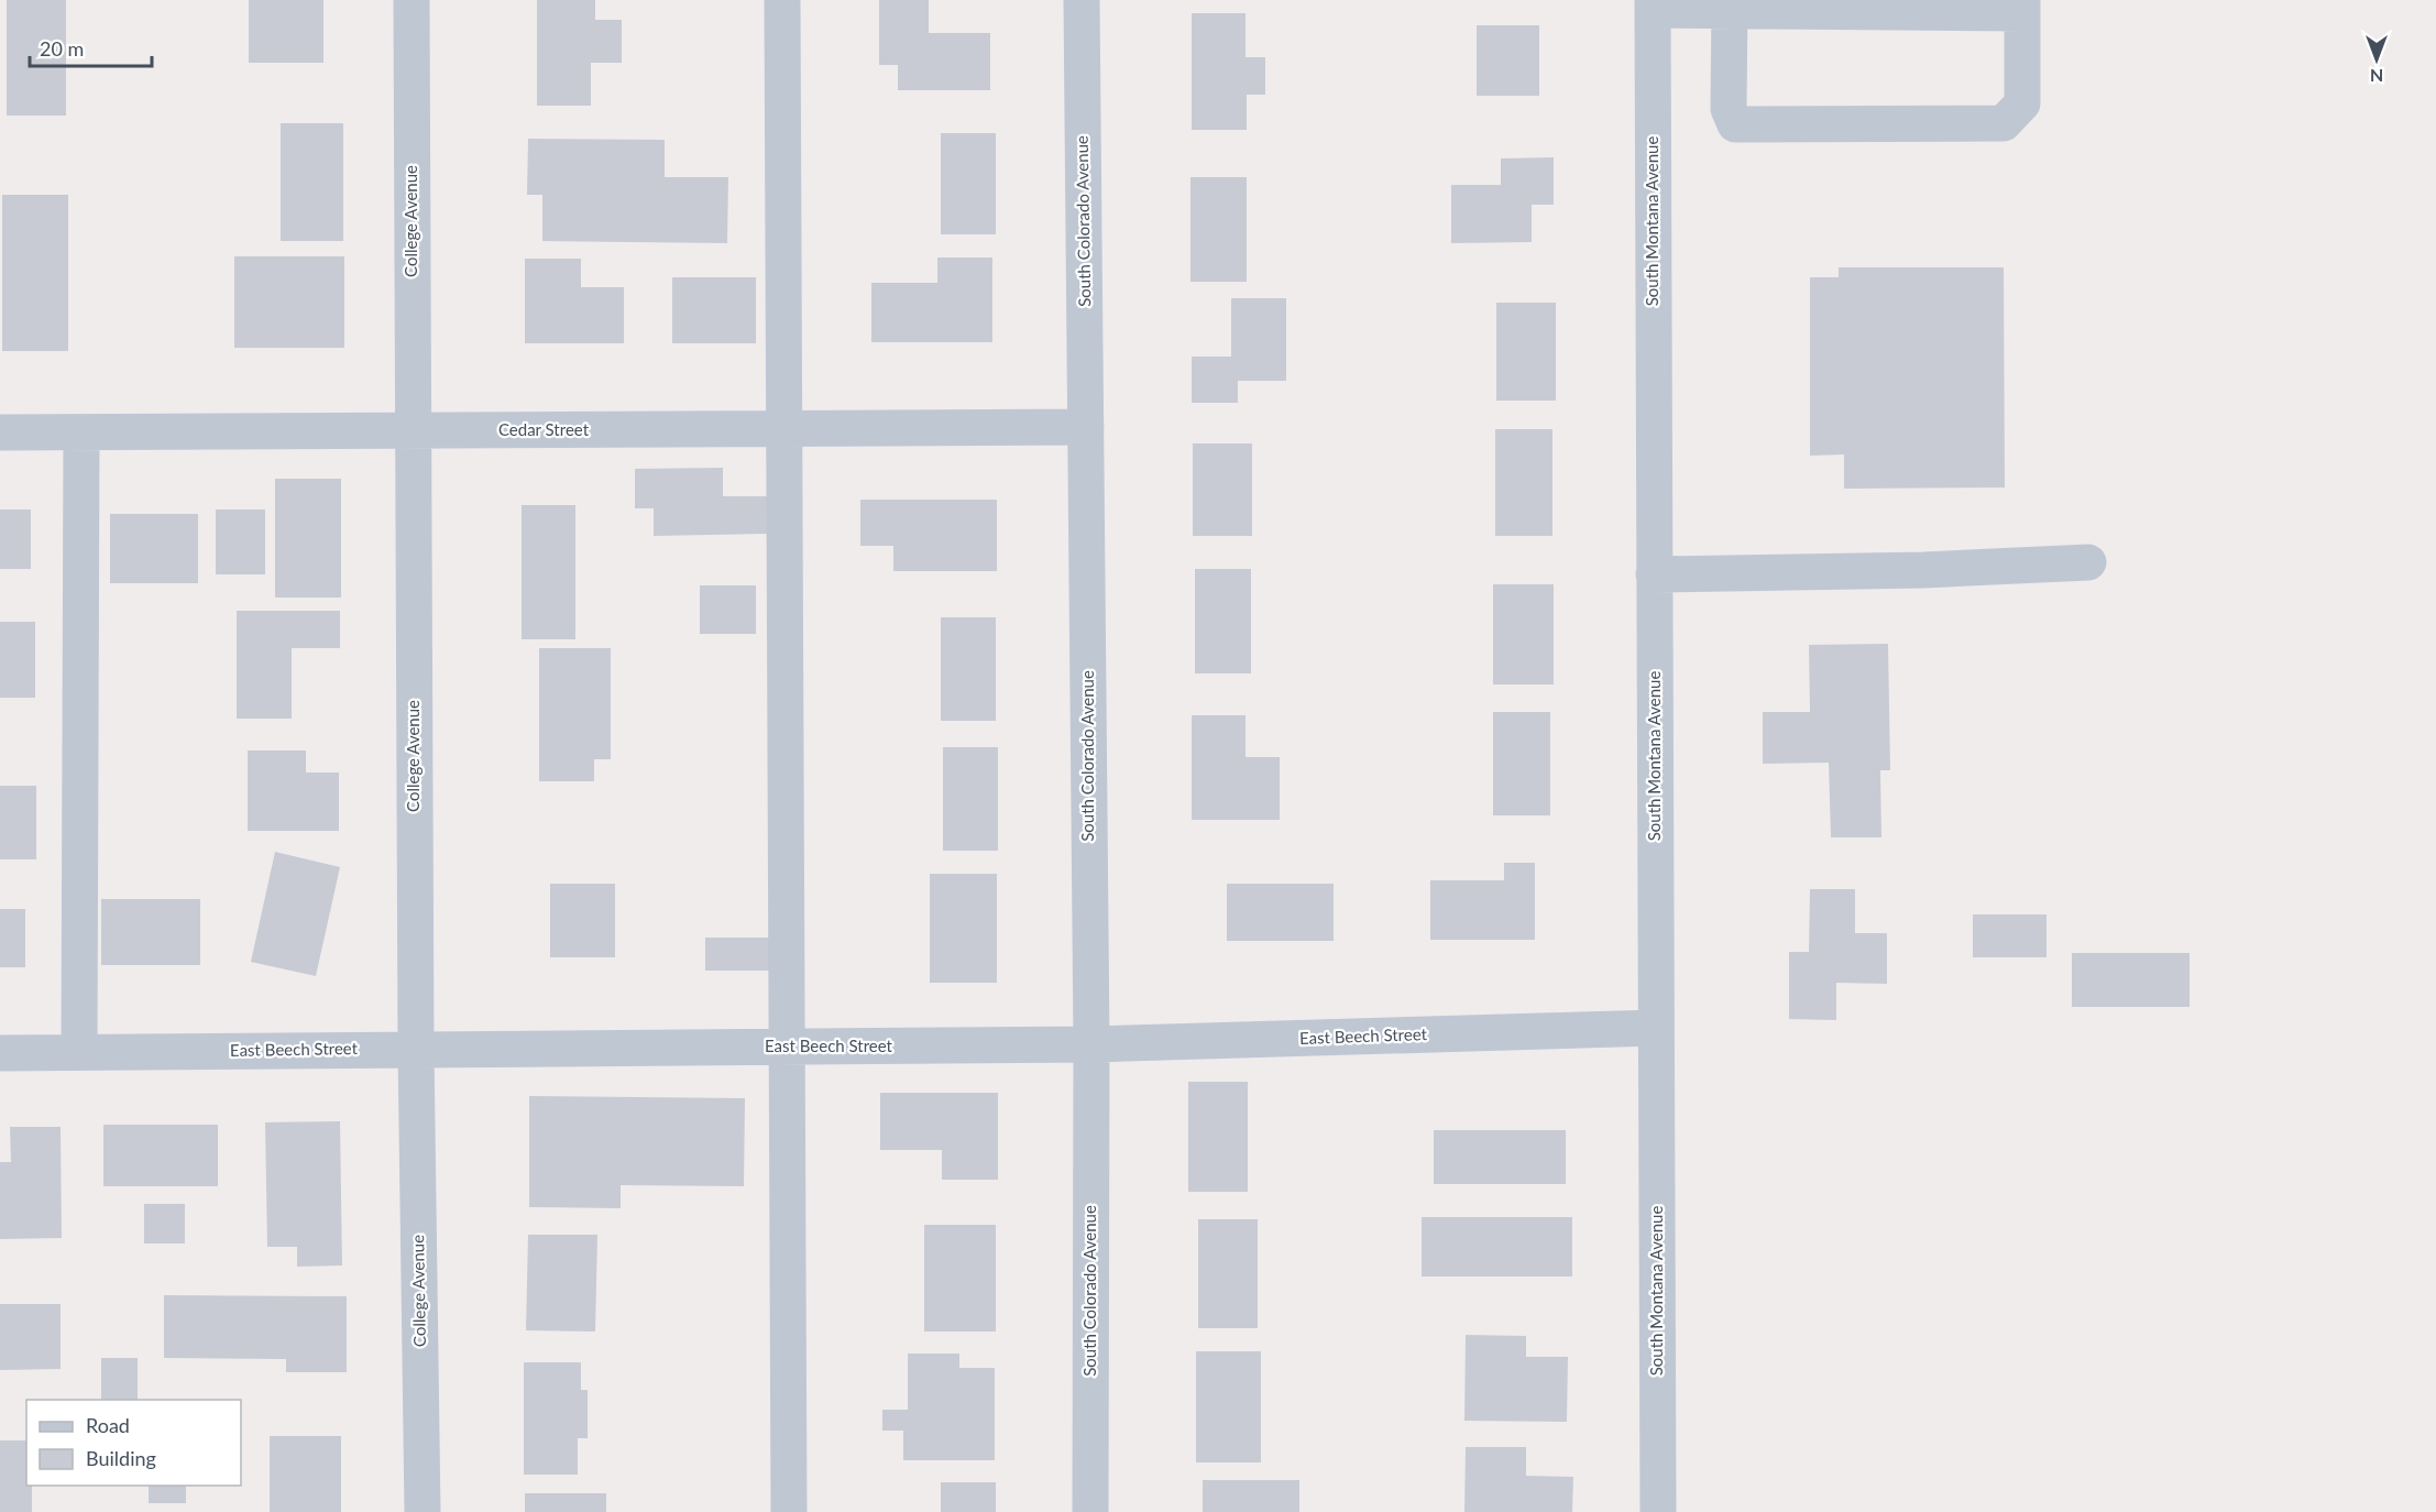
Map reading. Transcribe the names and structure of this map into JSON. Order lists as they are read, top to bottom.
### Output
{
  "streets": {
    "street": [
      "College Avenue",
      "South Colorado Avenue",
      "South Montana Avenue",
      "Cedar Street",
      "East Beech Street"
    ]
  },
  "crossings": [
    ["College Avenue", "Cedar Street"],
    ["College Avenue", "East Beech Street"],
    ["South Colorado Avenue", "Cedar Street"],
    ["South Colorado Avenue", "East Beech Street"],
    ["South Montana Avenue", "East Beech Street"]
  ],
  "legend": ["Road", "Building"],
  "scale_bar": "20 m",
  "north": "bottom"
}
